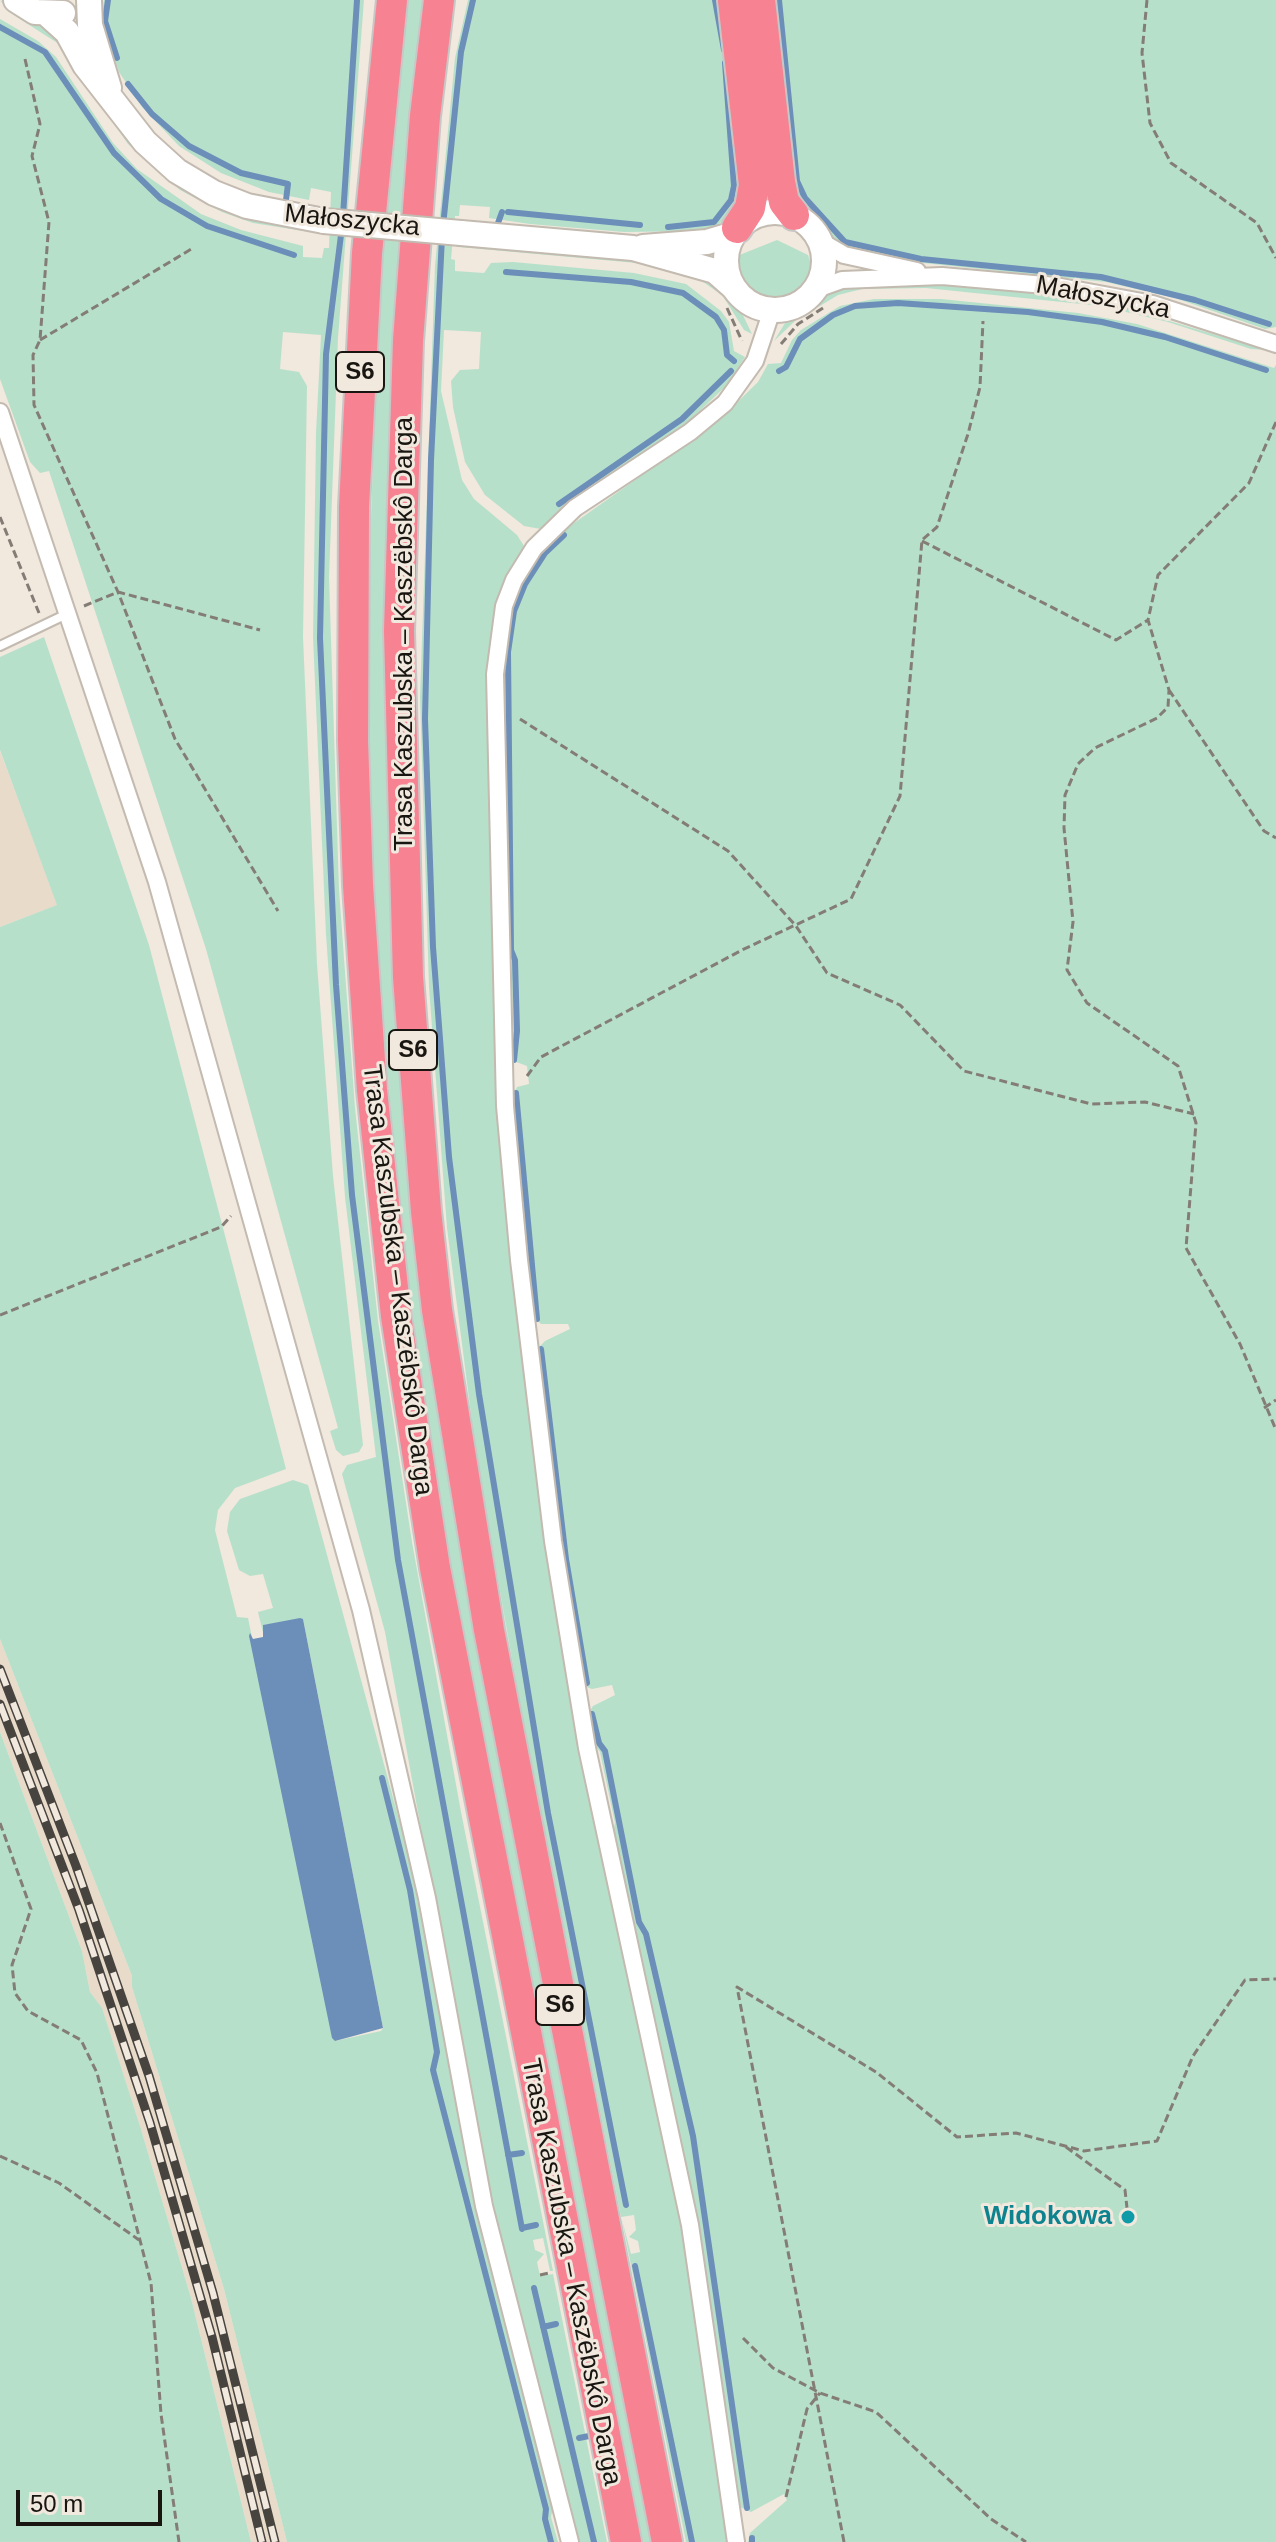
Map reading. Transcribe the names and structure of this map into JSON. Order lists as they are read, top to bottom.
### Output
{
  "streets": {
    "highway": ["S6", "Trasa Kaszubska – Kaszëbskô Darga"],
    "main road": ["Małoszycka"]
  },
  "places": ["Widokowa"],
  "scale_bar": "50 m"
}
